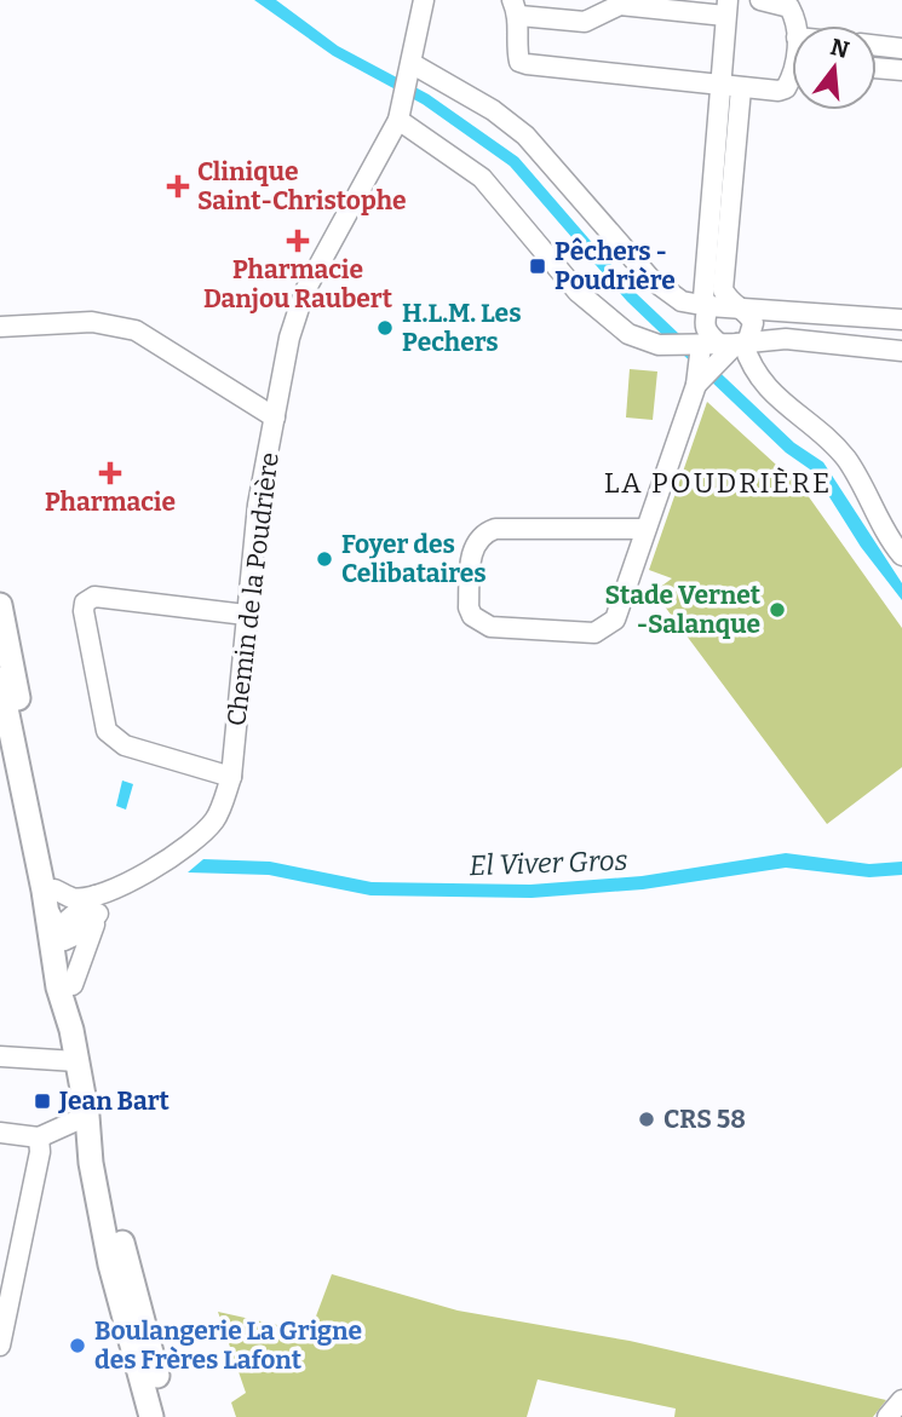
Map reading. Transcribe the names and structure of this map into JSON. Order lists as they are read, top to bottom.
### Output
{
  "streets": {
    "street": ["Chemin de la Poudrière"]
  },
  "districts": ["LA POUDRIÈRE"],
  "water": ["El Viver Gros"],
  "places": {
    "health": ["Clinique Saint-Christophe", "Pharmacie Danjou Raubert", "Pharmacie"],
    "transit": ["Pêchers - Poudrière", "Jean Bart"],
    "other": [
      "H.L.M. Les Pechers",
      "Foyer des Celibataires",
      "Stade Vernet -Salanque",
      "CRS 58",
      "Boulangerie La Grigne des Frères Lafont"
    ]
  },
  "north": "top"
}
